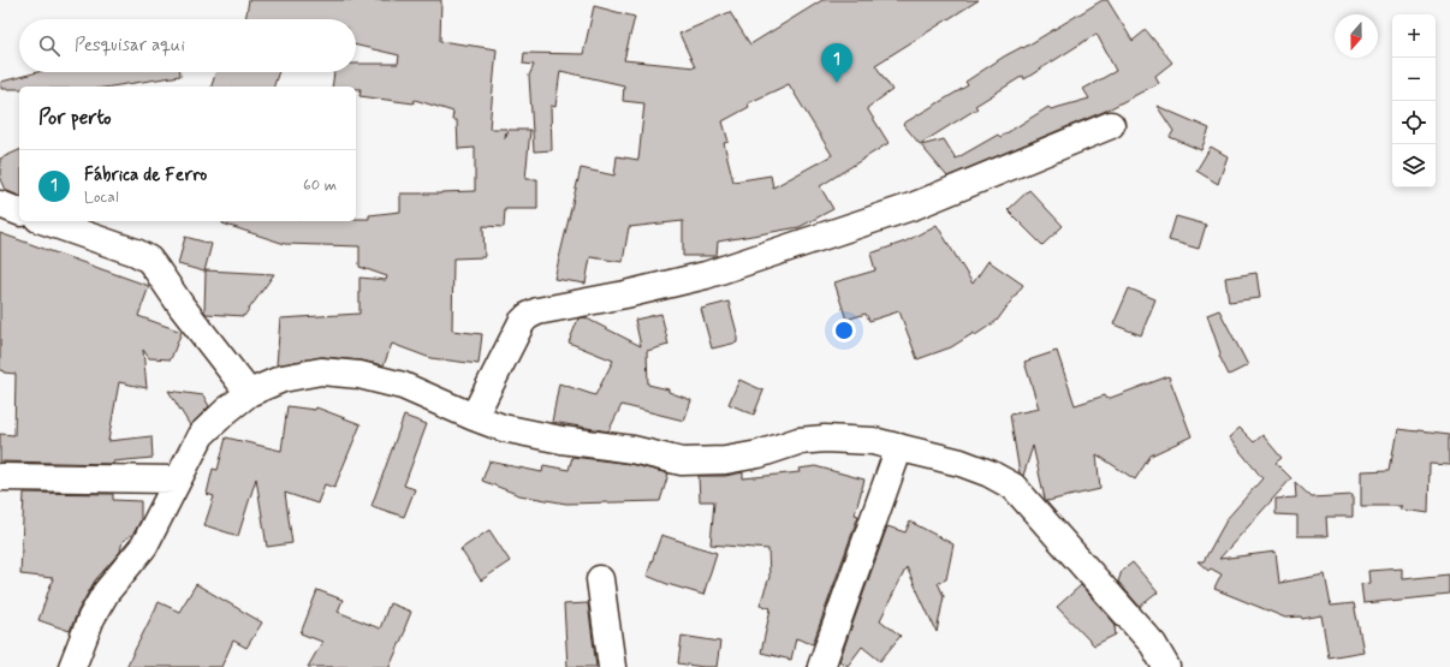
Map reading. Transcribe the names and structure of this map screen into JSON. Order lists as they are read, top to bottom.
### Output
{
  "north": "bottom",
  "page": {
    "map_buttons": ["+", "−"],
    "search": "Pesquisar aqui",
    "pins": "1",
    "heading": "Por perto",
    "list": [
      {
        "mark": "1",
        "name": "Fábrica de Ferro",
        "note": "Local",
        "value": "60 m"
      }
    ]
  }
}
